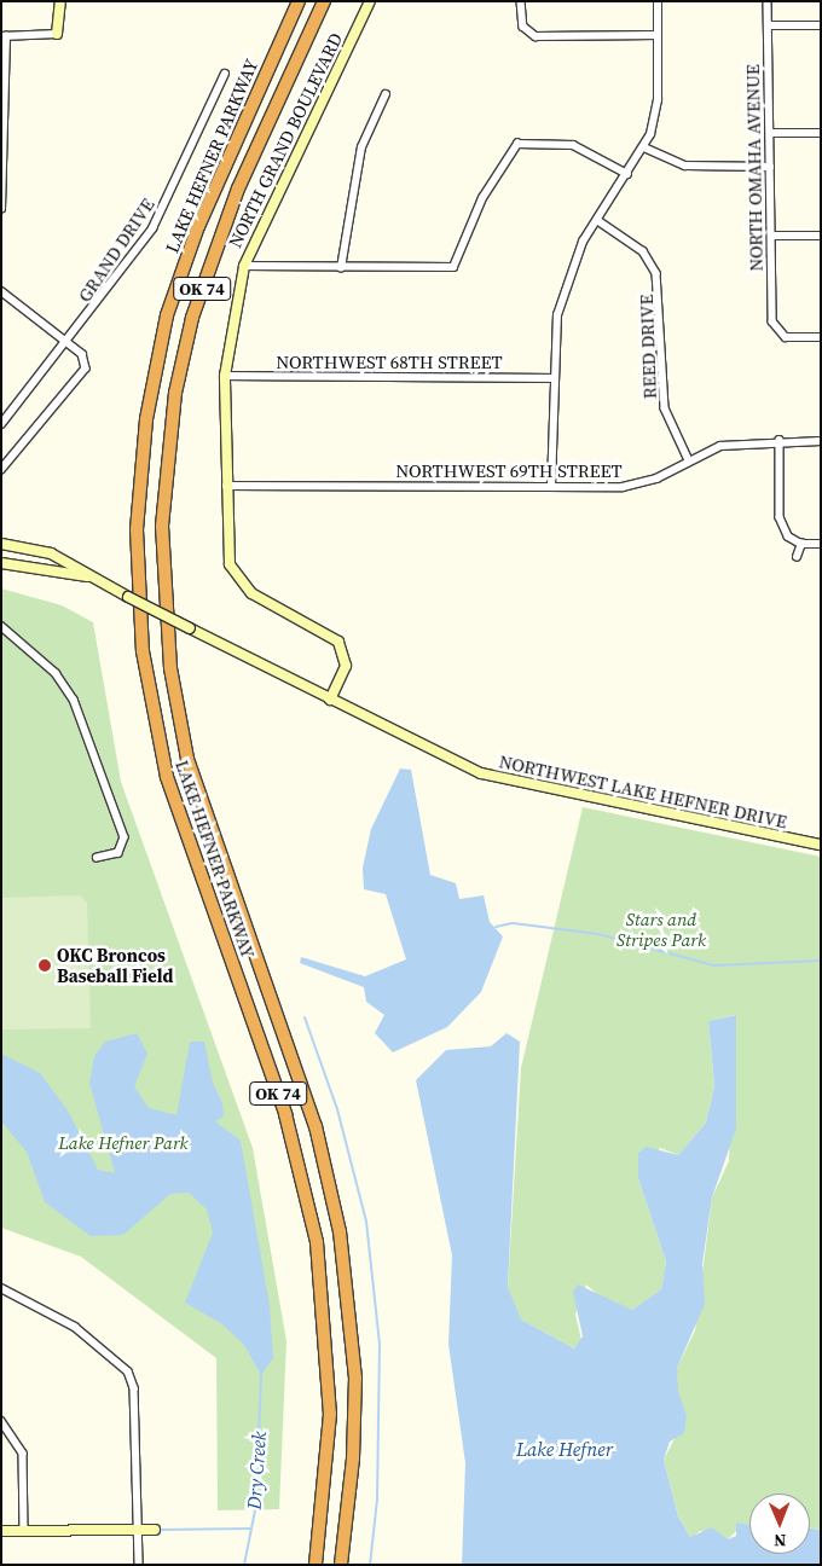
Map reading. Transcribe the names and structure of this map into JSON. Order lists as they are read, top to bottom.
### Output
{
  "streets": {
    "highway": ["LAKE HEFNER PARKWAY", "OK 74"],
    "street": [
      "NORTH GRAND BOULEVARD",
      "NORTH OMAHA AVENUE",
      "GRAND DRIVE",
      "REED DRIVE",
      "NORTHWEST 68TH STREET",
      "NORTHWEST 69TH STREET",
      "NORTHWEST LAKE HEFNER DRIVE"
    ]
  },
  "crossings": [
    ["NORTH GRAND BOULEVARD", "NORTHWEST 68TH STREET"],
    ["NORTH GRAND BOULEVARD", "NORTHWEST 69TH STREET"],
    ["NORTH GRAND BOULEVARD", "NORTHWEST LAKE HEFNER DRIVE"],
    ["REED DRIVE", "NORTHWEST 69TH STREET"]
  ],
  "water": ["Lake Hefner", "Dry Creek"],
  "parks": ["Stars and Stripes Park", "Lake Hefner Park"],
  "places": ["OKC Broncos Baseball Field"],
  "north": "bottom"
}
